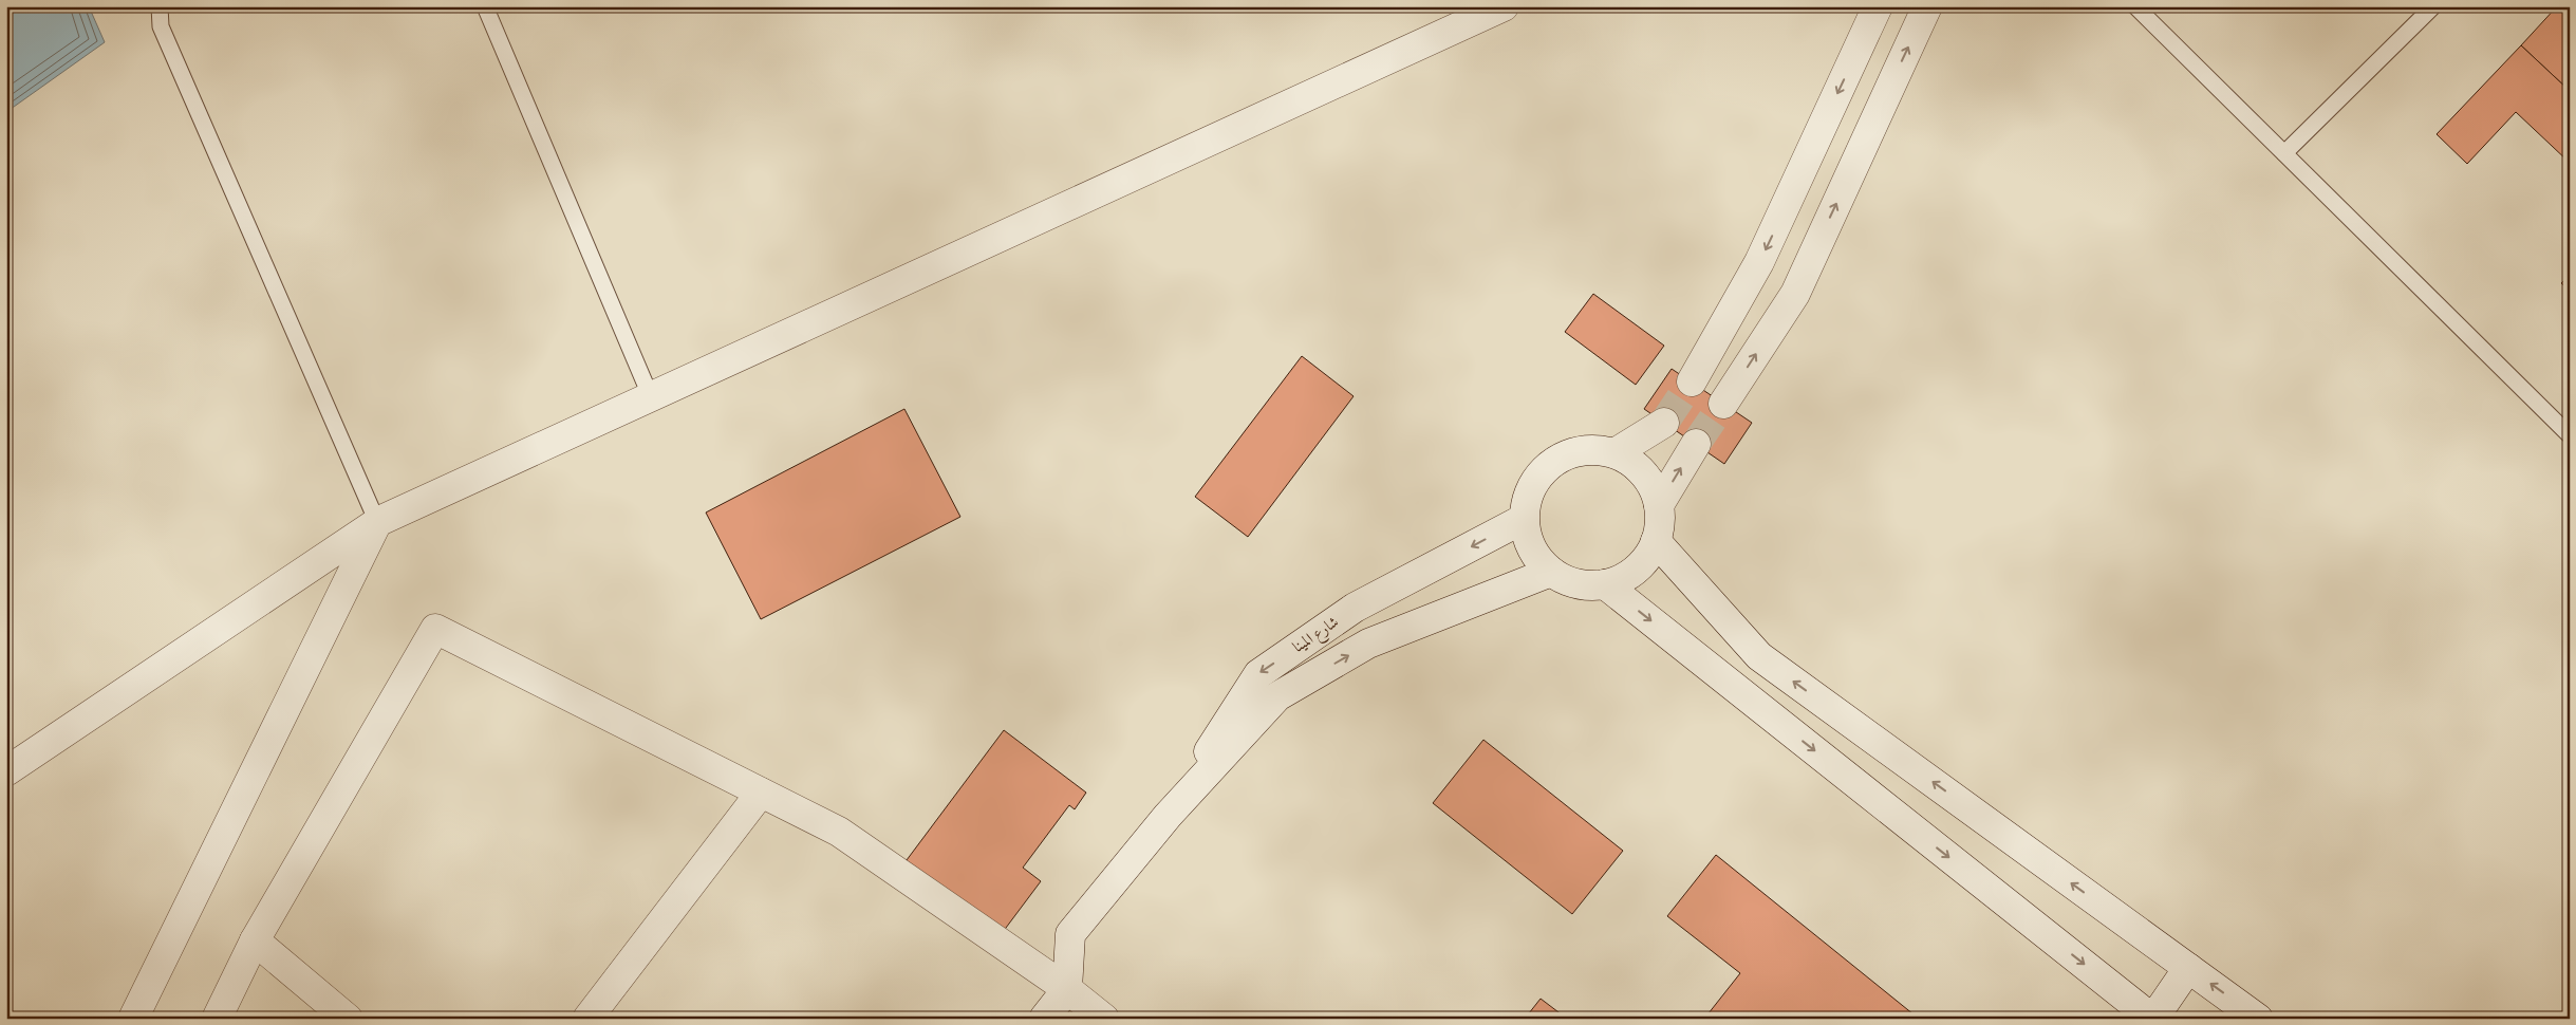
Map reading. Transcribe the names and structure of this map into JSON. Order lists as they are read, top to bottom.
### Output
{
  "streets": {
    "street": ["شارع المينا"]
  }
}
